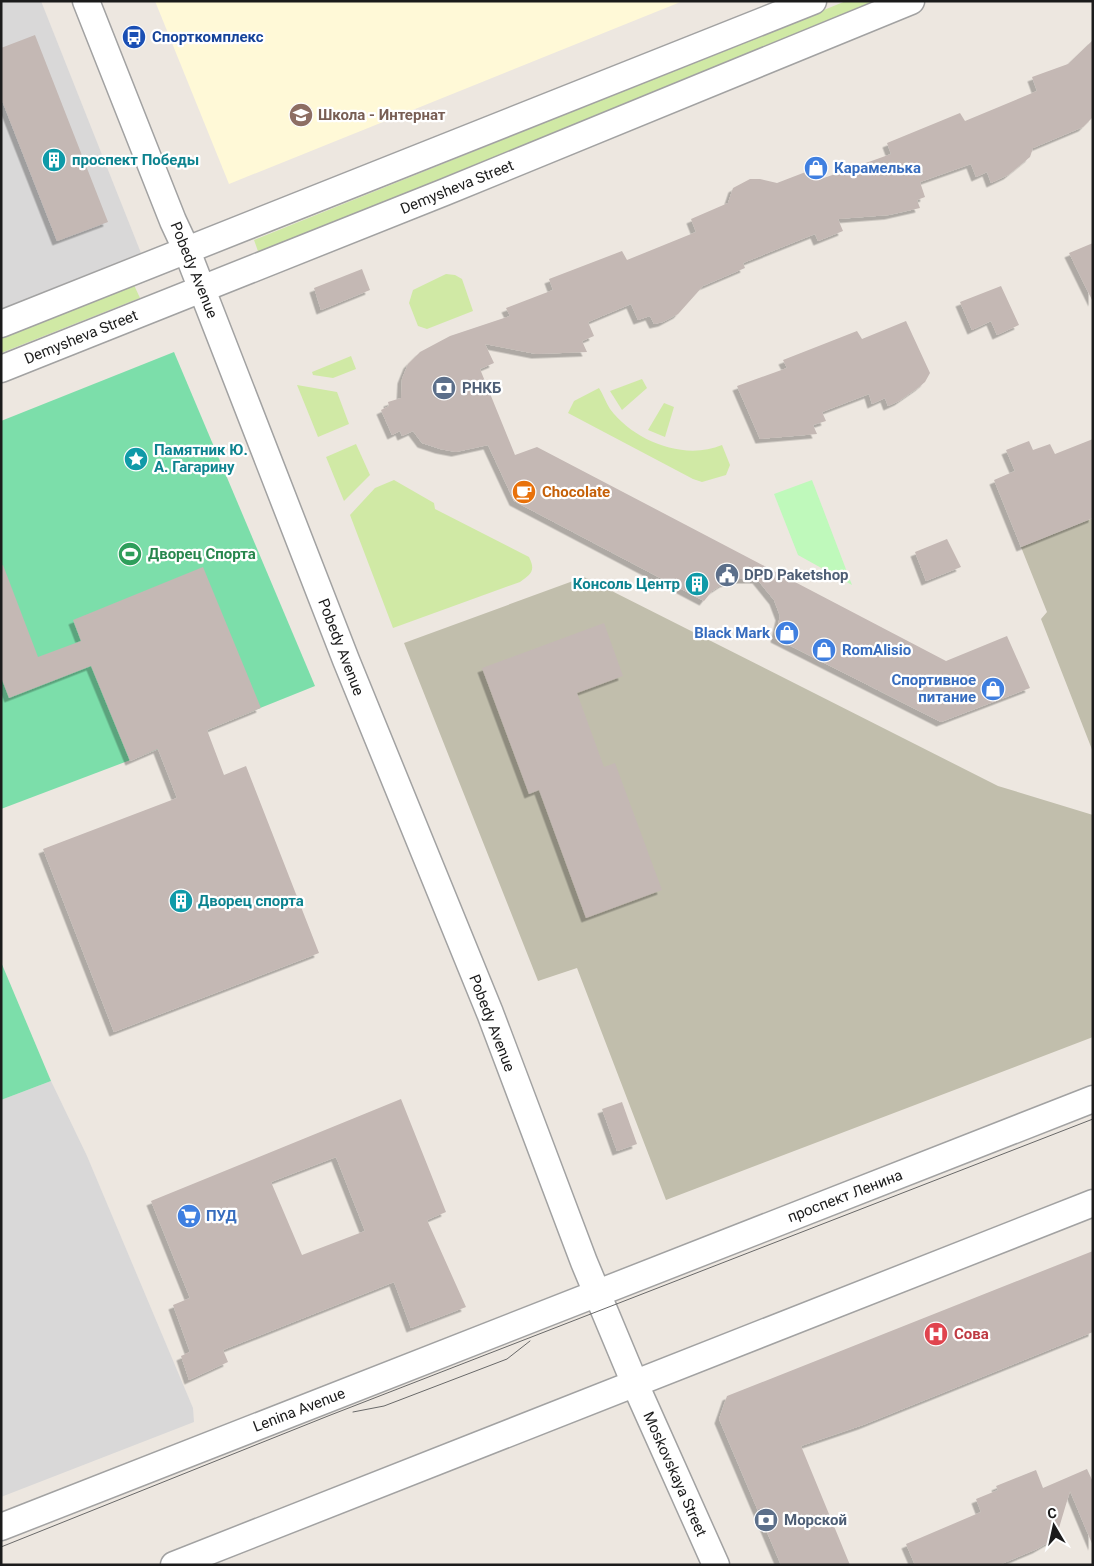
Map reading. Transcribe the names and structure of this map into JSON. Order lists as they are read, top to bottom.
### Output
{
  "streets": {
    "street": [
      "Demysheva Street",
      "Pobedy Avenue",
      "проспект Ленина",
      "Lenina Avenue",
      "Moskovskaya Street"
    ]
  },
  "crossings": [
    ["Demysheva Street", "Pobedy Avenue"],
    ["Pobedy Avenue", "проспект Ленина"],
    ["Pobedy Avenue", "Lenina Avenue"],
    ["Pobedy Avenue", "Moskovskaya Street"],
    ["проспект Ленина", "Lenina Avenue"]
  ],
  "places": {
    "bus stop": ["Спорткомплекс"],
    "school or university": ["Школа - Интернат"],
    "building": ["проспект Победы", "Консоль Центр", "Дворец спорта"],
    "shop": [
      "Карамелька",
      "Black Mark",
      "RomAlisio",
      "Спортивное питание"
    ],
    "bank": ["РНКБ", "Морской"],
    "place": ["Памятник Ю. А. Гагарину"],
    "cafe": ["Chocolate"],
    "sports": ["Дворец Спорта"],
    "public building": ["DPD Paketshop"],
    "supermarket": ["ПУД"],
    "hospital": ["Сова"]
  },
  "north": "top"
}
